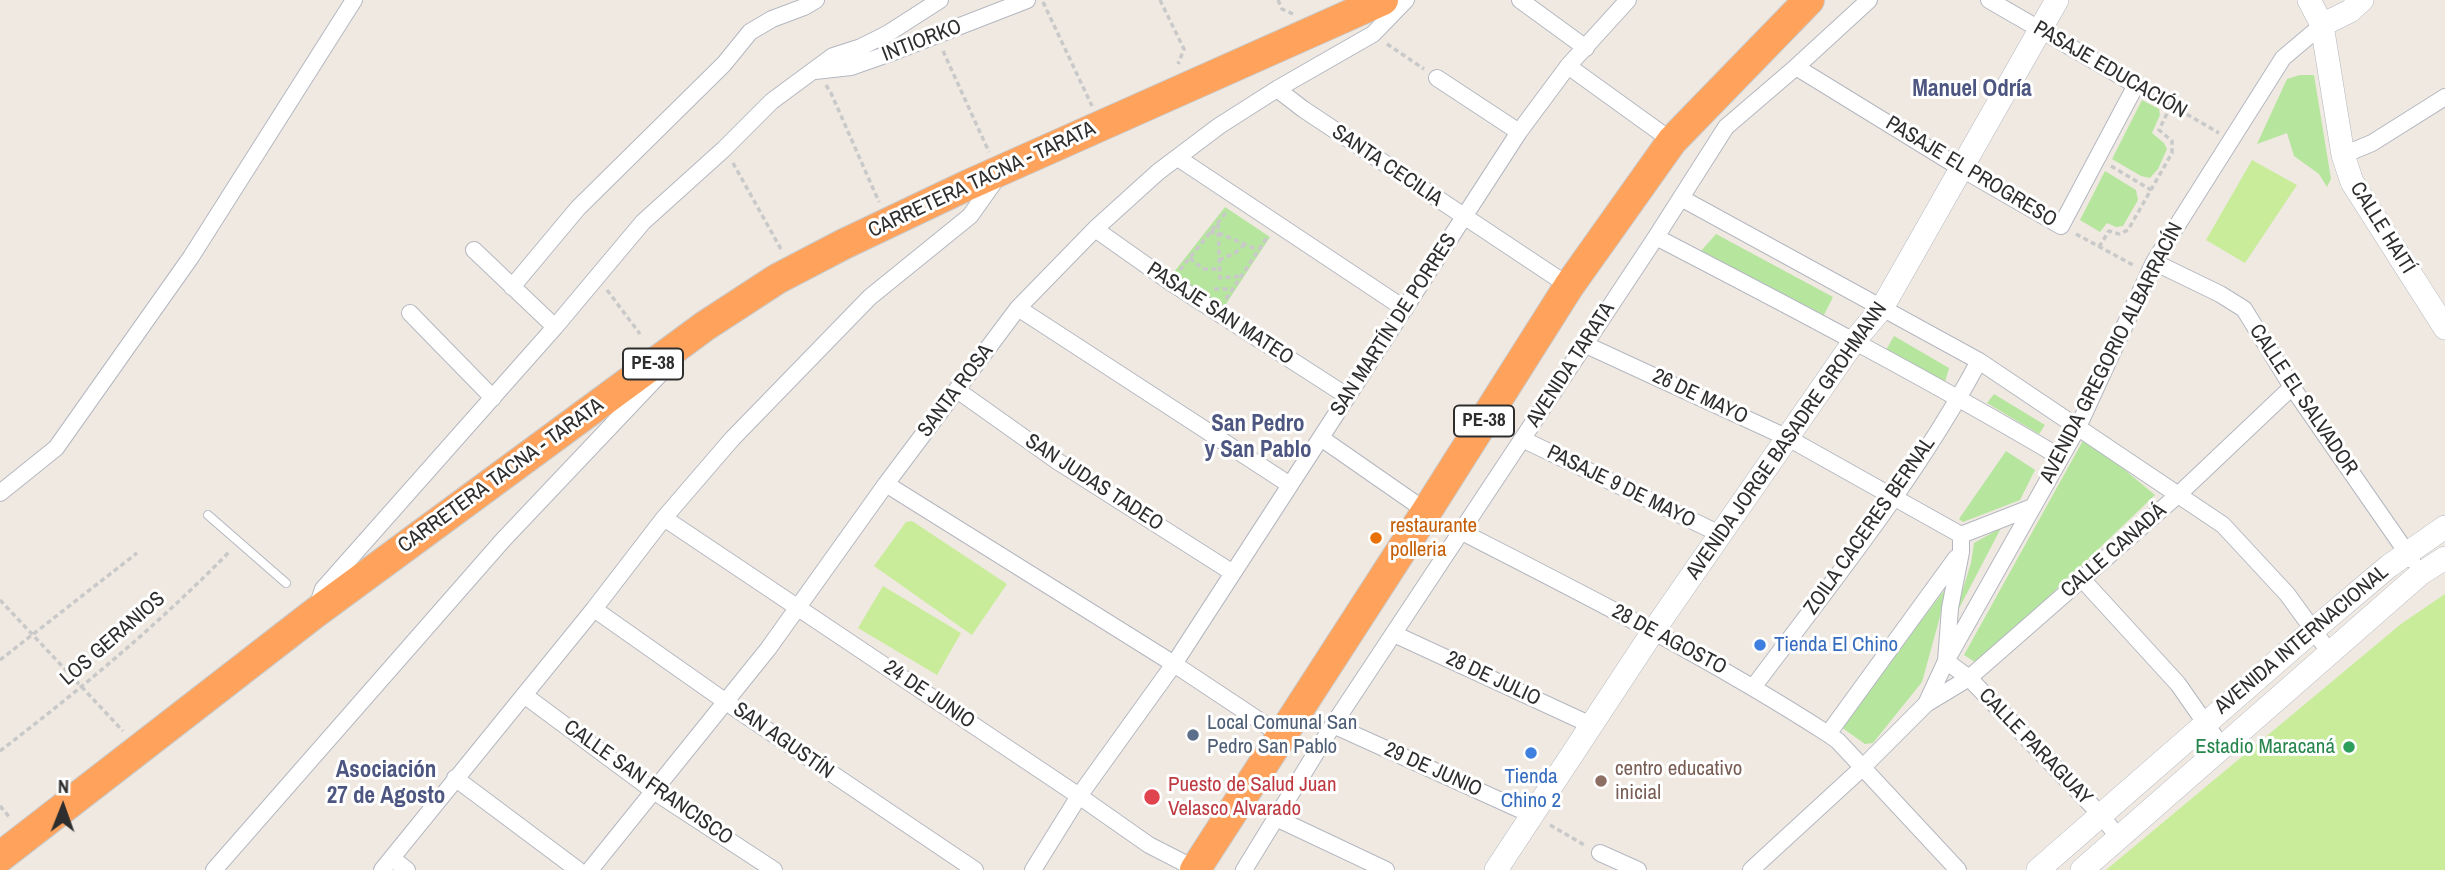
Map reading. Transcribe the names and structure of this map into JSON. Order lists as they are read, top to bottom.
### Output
{
  "streets": {
    "highway": ["CARRETERA TACNA - TARATA", "PE-38", "AVENIDA TARATA"],
    "street": [
      "INTIORKO",
      "PASAJE EDUCACIÓN",
      "SANTA CECILIA",
      "PASAJE EL PROGRESO",
      "CALLE HAITÍ",
      "PASAJE SAN MATEO",
      "SAN MARTÍN DE PORRES",
      "AVENIDA GREGORIO ALBARRACÍN",
      "SANTA ROSA",
      "26 DE MAYO",
      "CALLE EL SALVADOR",
      "AVENIDA JORGE BASADRE GROHMANN",
      "SAN JUDAS TADEO",
      "PASAJE 9 DE MAYO",
      "ZOILA CACERES BERNAL",
      "CALLE CANADÁ",
      "28 DE AGOSTO",
      "AVENIDA INTERNACIONAL",
      "28 DE JULIO",
      "24 DE JUNIO",
      "SAN AGUSTÍN",
      "CALLE PARAGUAY",
      "29 DE JUNIO",
      "CALLE SAN FRANCISCO"
    ],
    "path": ["LOS GERANIOS"]
  },
  "crossings": [
    ["PASAJE EDUCACIÓN", "AVENIDA GREGORIO ALBARRACÍN"],
    ["PASAJE EDUCACIÓN", "AVENIDA JORGE BASADRE GROHMANN"],
    ["SANTA CECILIA", "SAN MARTÍN DE PORRES"],
    ["SANTA CECILIA", "AVENIDA TARATA"],
    ["SANTA CECILIA", "SANTA ROSA"],
    ["PASAJE EL PROGRESO", "AVENIDA GREGORIO ALBARRACÍN"],
    ["PASAJE EL PROGRESO", "AVENIDA TARATA"],
    ["PASAJE EL PROGRESO", "CALLE EL SALVADOR"],
    ["PASAJE EL PROGRESO", "AVENIDA JORGE BASADRE GROHMANN"],
    ["CARRETERA TACNA - TARATA", "SANTA ROSA"],
    ["CALLE HAITÍ", "AVENIDA GREGORIO ALBARRACÍN"],
    ["PASAJE SAN MATEO", "SAN MARTÍN DE PORRES"],
    ["PASAJE SAN MATEO", "SANTA ROSA"],
    ["SAN MARTÍN DE PORRES", "SAN JUDAS TADEO"],
    ["SAN MARTÍN DE PORRES", "24 DE JUNIO"],
    ["AVENIDA GREGORIO ALBARRACÍN", "CALLE EL SALVADOR"],
    ["AVENIDA GREGORIO ALBARRACÍN", "CALLE CANADÁ"],
    ["AVENIDA GREGORIO ALBARRACÍN", "CALLE PARAGUAY"],
    ["AVENIDA TARATA", "26 DE MAYO"],
    ["AVENIDA TARATA", "PASAJE 9 DE MAYO"],
    ["AVENIDA TARATA", "28 DE AGOSTO"],
    ["AVENIDA TARATA", "28 DE JULIO"],
    ["AVENIDA TARATA", "24 DE JUNIO"],
    ["AVENIDA TARATA", "29 DE JUNIO"],
    ["SANTA ROSA", "SAN JUDAS TADEO"],
    ["SANTA ROSA", "24 DE JUNIO"],
    ["SANTA ROSA", "SAN AGUSTÍN"],
    ["SANTA ROSA", "CALLE SAN FRANCISCO"],
    ["26 DE MAYO", "AVENIDA JORGE BASADRE GROHMANN"],
    ["26 DE MAYO", "ZOILA CACERES BERNAL"],
    ["CALLE EL SALVADOR", "CALLE CANADÁ"],
    ["CALLE EL SALVADOR", "AVENIDA INTERNACIONAL"],
    ["AVENIDA JORGE BASADRE GROHMANN", "PASAJE 9 DE MAYO"],
    ["AVENIDA JORGE BASADRE GROHMANN", "28 DE AGOSTO"],
    ["AVENIDA JORGE BASADRE GROHMANN", "28 DE JULIO"],
    ["AVENIDA JORGE BASADRE GROHMANN", "29 DE JUNIO"],
    ["ZOILA CACERES BERNAL", "28 DE AGOSTO"],
    ["CALLE CANADÁ", "CALLE PARAGUAY"],
    ["AVENIDA INTERNACIONAL", "CALLE PARAGUAY"]
  ],
  "districts": ["Manuel Odría", "San Pedro y San Pablo", "Asociación 27 de Agosto"],
  "places": [
    "restaurante polleria",
    "Tienda El Chino",
    "Local Comunal San Pedro San Pablo",
    "Estadio Maracaná",
    "Tienda Chino 2",
    "centro educativo inicial",
    "Puesto de Salud Juan Velasco Alvarado"
  ],
  "north": "top"
}
